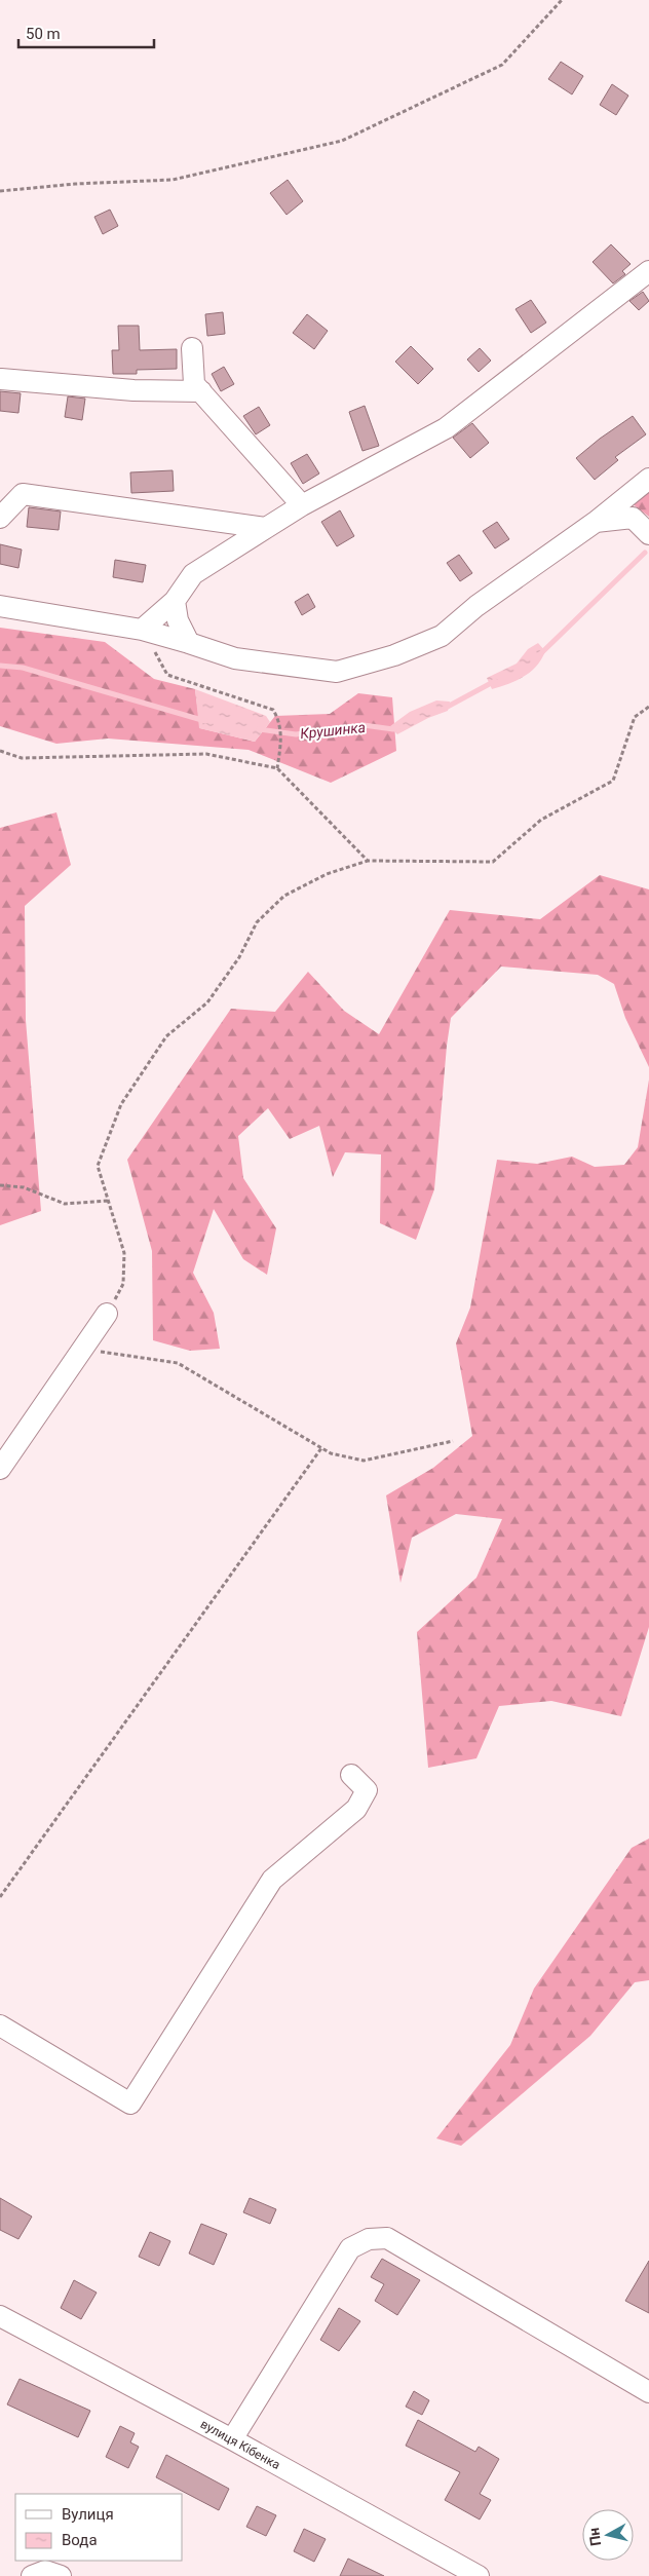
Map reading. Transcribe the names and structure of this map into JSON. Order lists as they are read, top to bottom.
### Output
{
  "streets": {
    "street": ["вулиця Кібенка"]
  },
  "water": ["Крушинка"],
  "legend": ["Вулиця", "Вода"],
  "scale_bar": "50 m",
  "north": "left"
}
